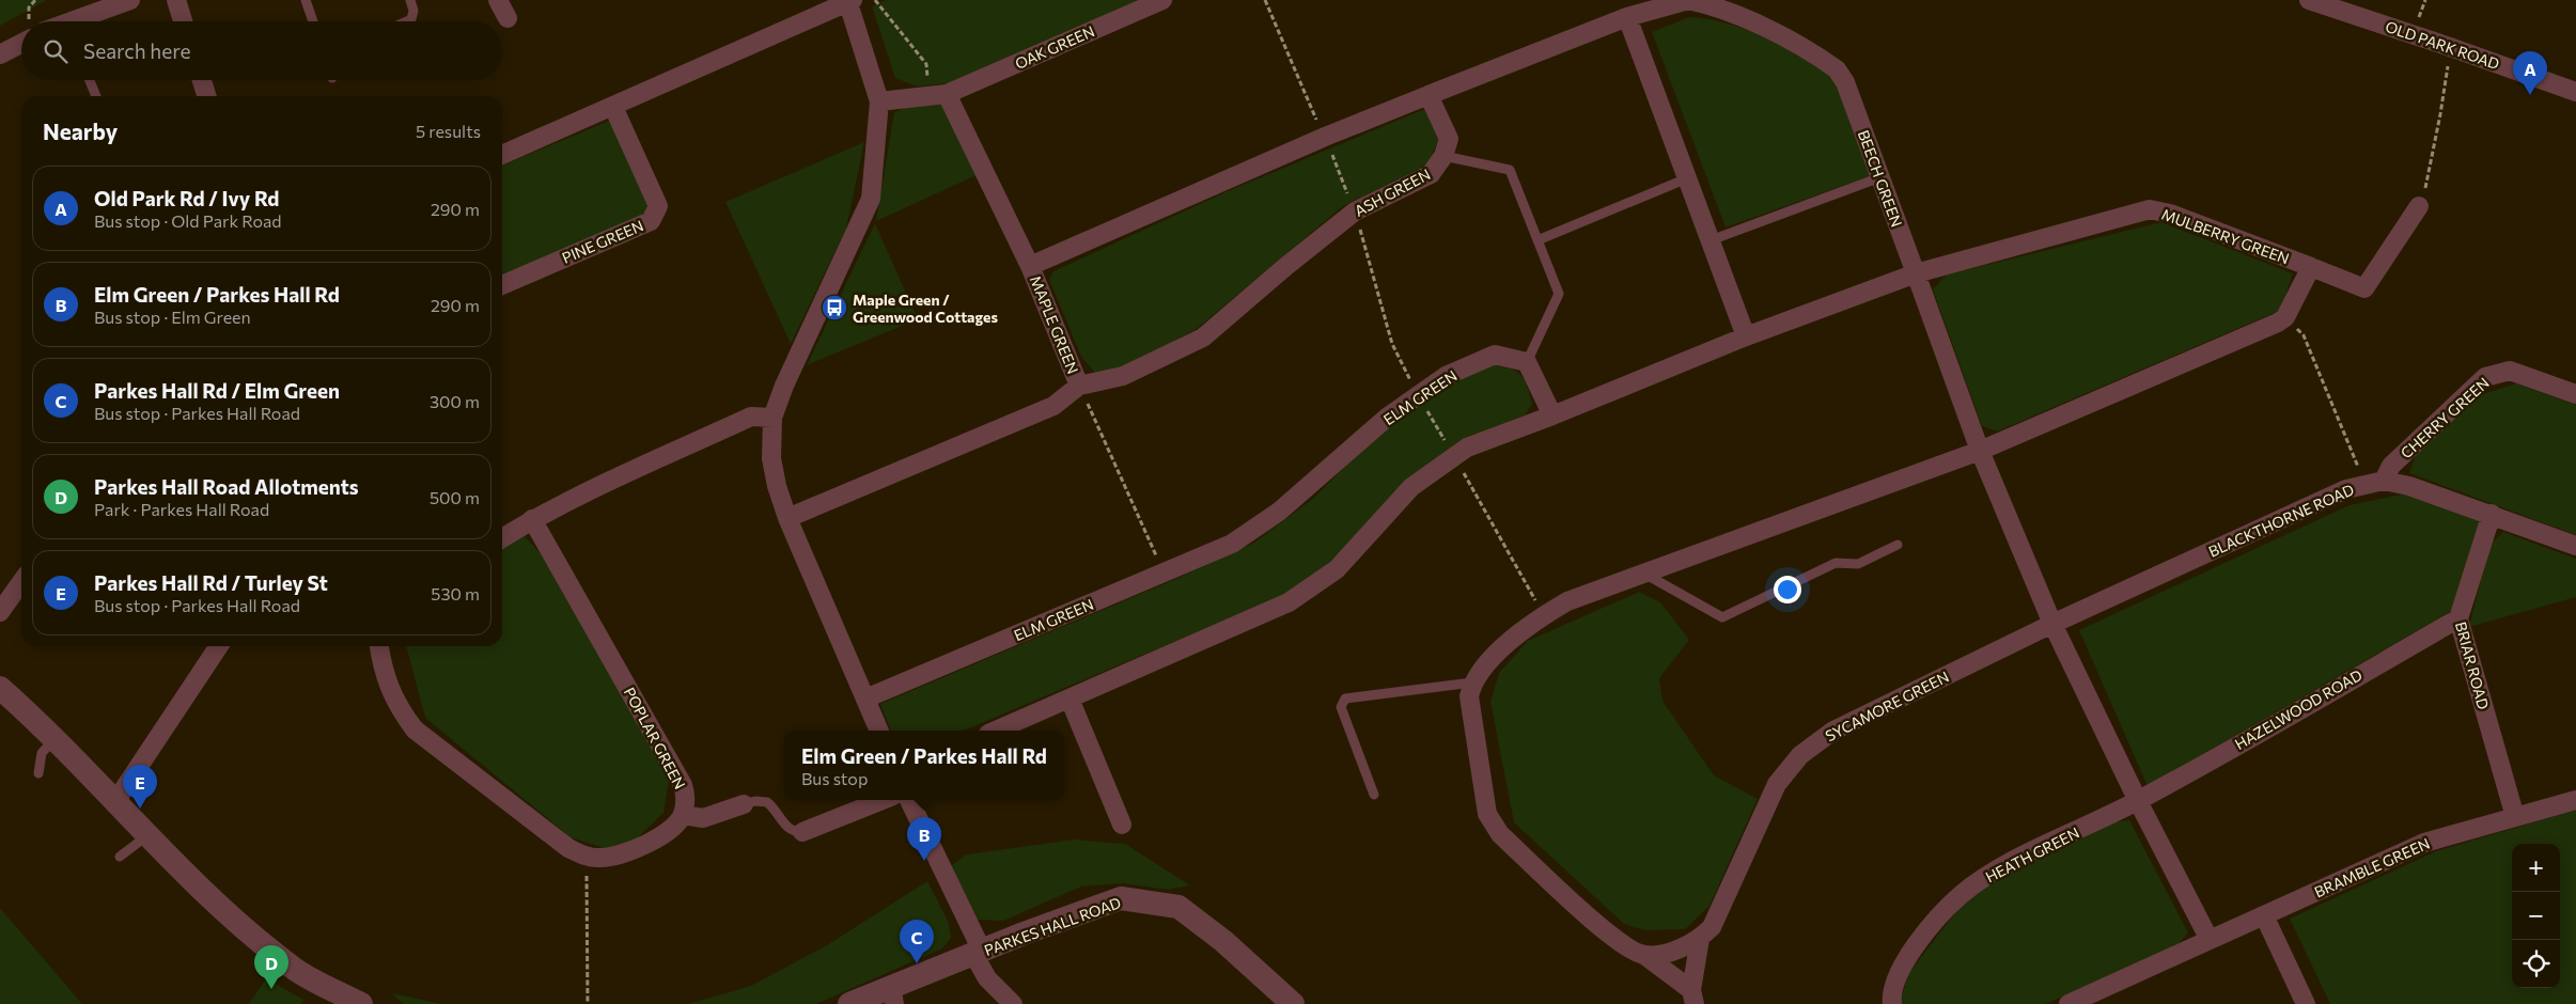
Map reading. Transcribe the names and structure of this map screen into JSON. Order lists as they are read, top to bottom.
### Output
{
  "streets": {
    "street": [
      "OLD PARK ROAD",
      "OAK GREEN",
      "BEECH GREEN",
      "ASH GREEN",
      "MULBERRY GREEN",
      "PINE GREEN",
      "MAPLE GREEN",
      "ELM GREEN",
      "CHERRY GREEN",
      "BLACKTHORNE ROAD",
      "BRIAR ROAD",
      "SYCAMORE GREEN",
      "HAZELWOOD ROAD",
      "POPLAR GREEN",
      "HEATH GREEN",
      "BRAMBLE GREEN",
      "PARKES HALL ROAD"
    ]
  },
  "crossings": [
    ["OAK GREEN", "MAPLE GREEN"],
    ["BEECH GREEN", "ASH GREEN"],
    ["BEECH GREEN", "MULBERRY GREEN"],
    ["ASH GREEN", "MAPLE GREEN"],
    ["CHERRY GREEN", "BLACKTHORNE ROAD"],
    ["BLACKTHORNE ROAD", "BRIAR ROAD"],
    ["BLACKTHORNE ROAD", "SYCAMORE GREEN"],
    ["BRIAR ROAD", "HAZELWOOD ROAD"],
    ["BRIAR ROAD", "BRAMBLE GREEN"],
    ["HAZELWOOD ROAD", "HEATH GREEN"]
  ],
  "places": {
    "bus stop": ["Maple Green / Greenwood Cottages"]
  },
  "page": {
    "search": "Search here",
    "pins": [
      "A",
      "E",
      "B",
      "C",
      "D"
    ],
    "heading": ["Nearby", "5 results"],
    "list": [
      {
        "mark": "A",
        "name": "Old Park Rd / Ivy Rd",
        "note": "Bus stop · Old Park Road",
        "value": "290 m"
      },
      {
        "mark": "B",
        "name": "Elm Green / Parkes Hall Rd",
        "note": "Bus stop · Elm Green",
        "value": "290 m"
      },
      {
        "mark": "C",
        "name": "Parkes Hall Rd / Elm Green",
        "note": "Bus stop · Parkes Hall Road",
        "value": "300 m"
      },
      {
        "mark": "D",
        "name": "Parkes Hall Road Allotments",
        "note": "Park · Parkes Hall Road",
        "value": "500 m"
      },
      {
        "mark": "E",
        "name": "Parkes Hall Rd / Turley St",
        "note": "Bus stop · Parkes Hall Road",
        "value": "530 m"
      }
    ],
    "popup": ["Elm Green / Parkes Hall Rd", "Bus stop"],
    "map_buttons": ["+", "−"]
  }
}
